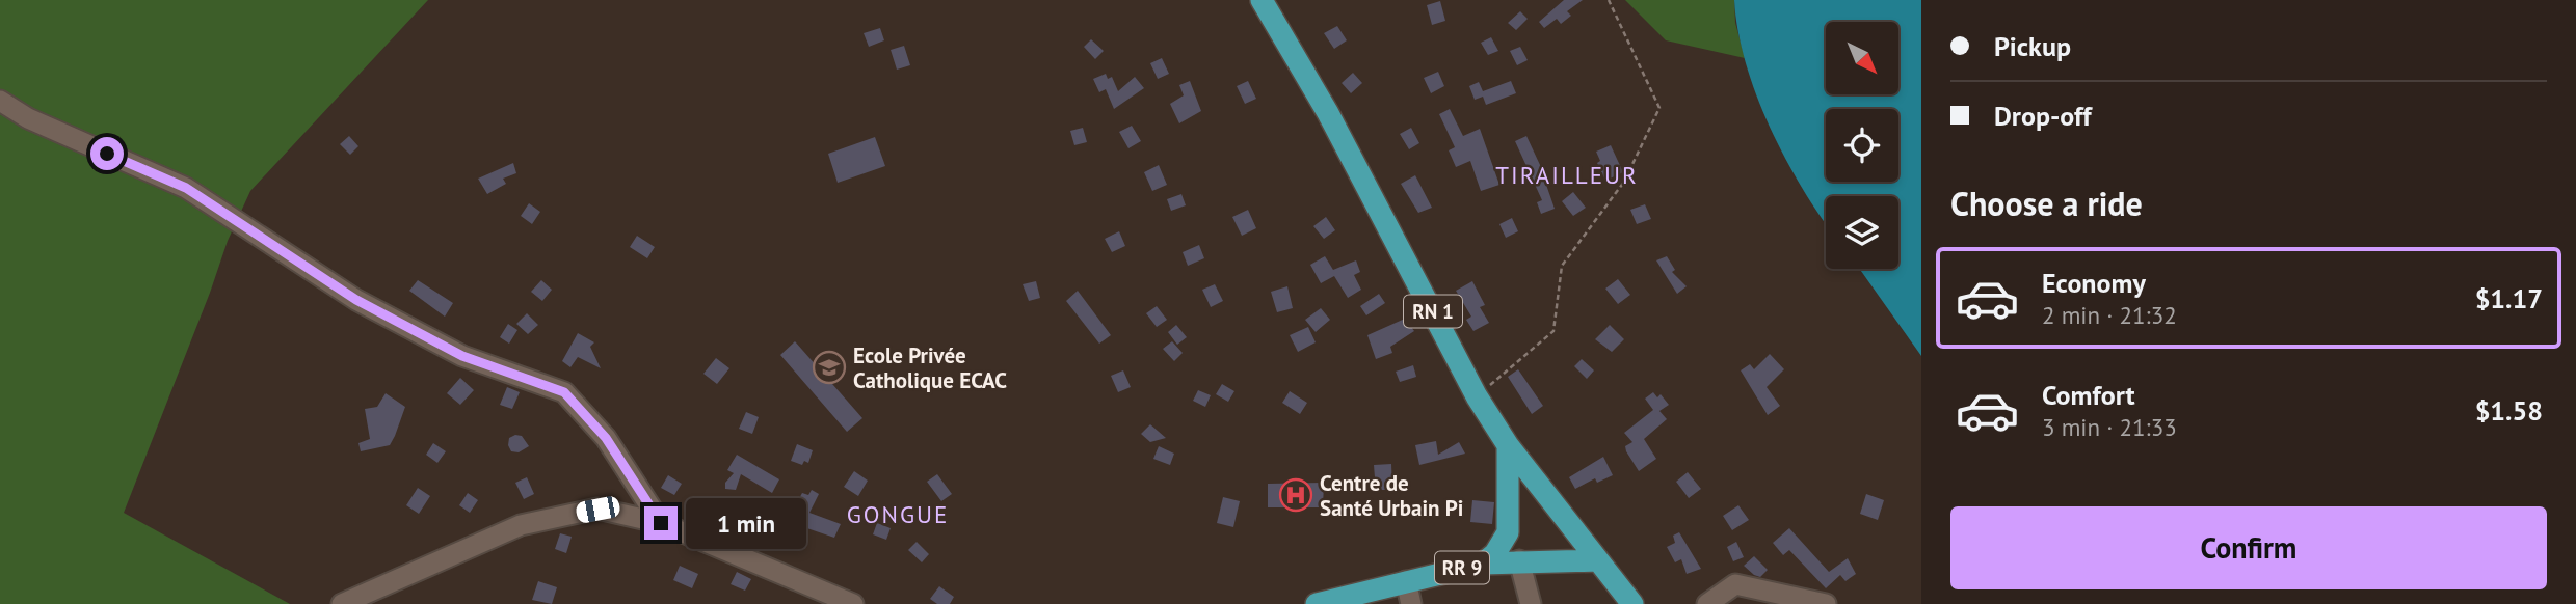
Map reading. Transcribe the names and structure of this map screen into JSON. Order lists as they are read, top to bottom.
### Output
{
  "streets": {
    "main road": ["RN 1", "RR 9"]
  },
  "crossings": [
    ["RN 1", "RR 9"]
  ],
  "districts": ["TIRAILLEUR", "GONGUE"],
  "places": {
    "school or university": ["Ecole Privée Catholique ECAC"],
    "hospital": ["Centre de Santé Urbain Pi"]
  },
  "north": "bottom right",
  "page": {
    "banner": ["Pickup", "Drop-off"],
    "heading": "Choose a ride",
    "list": [
      {
        "name": "Economy",
        "note": "2 min · 21:32",
        "value": "$1.17"
      },
      {
        "name": "Comfort",
        "note": "3 min · 21:33",
        "value": "$1.58"
      }
    ],
    "buttons": "Confirm",
    "bubble": "1 min"
  }
}
